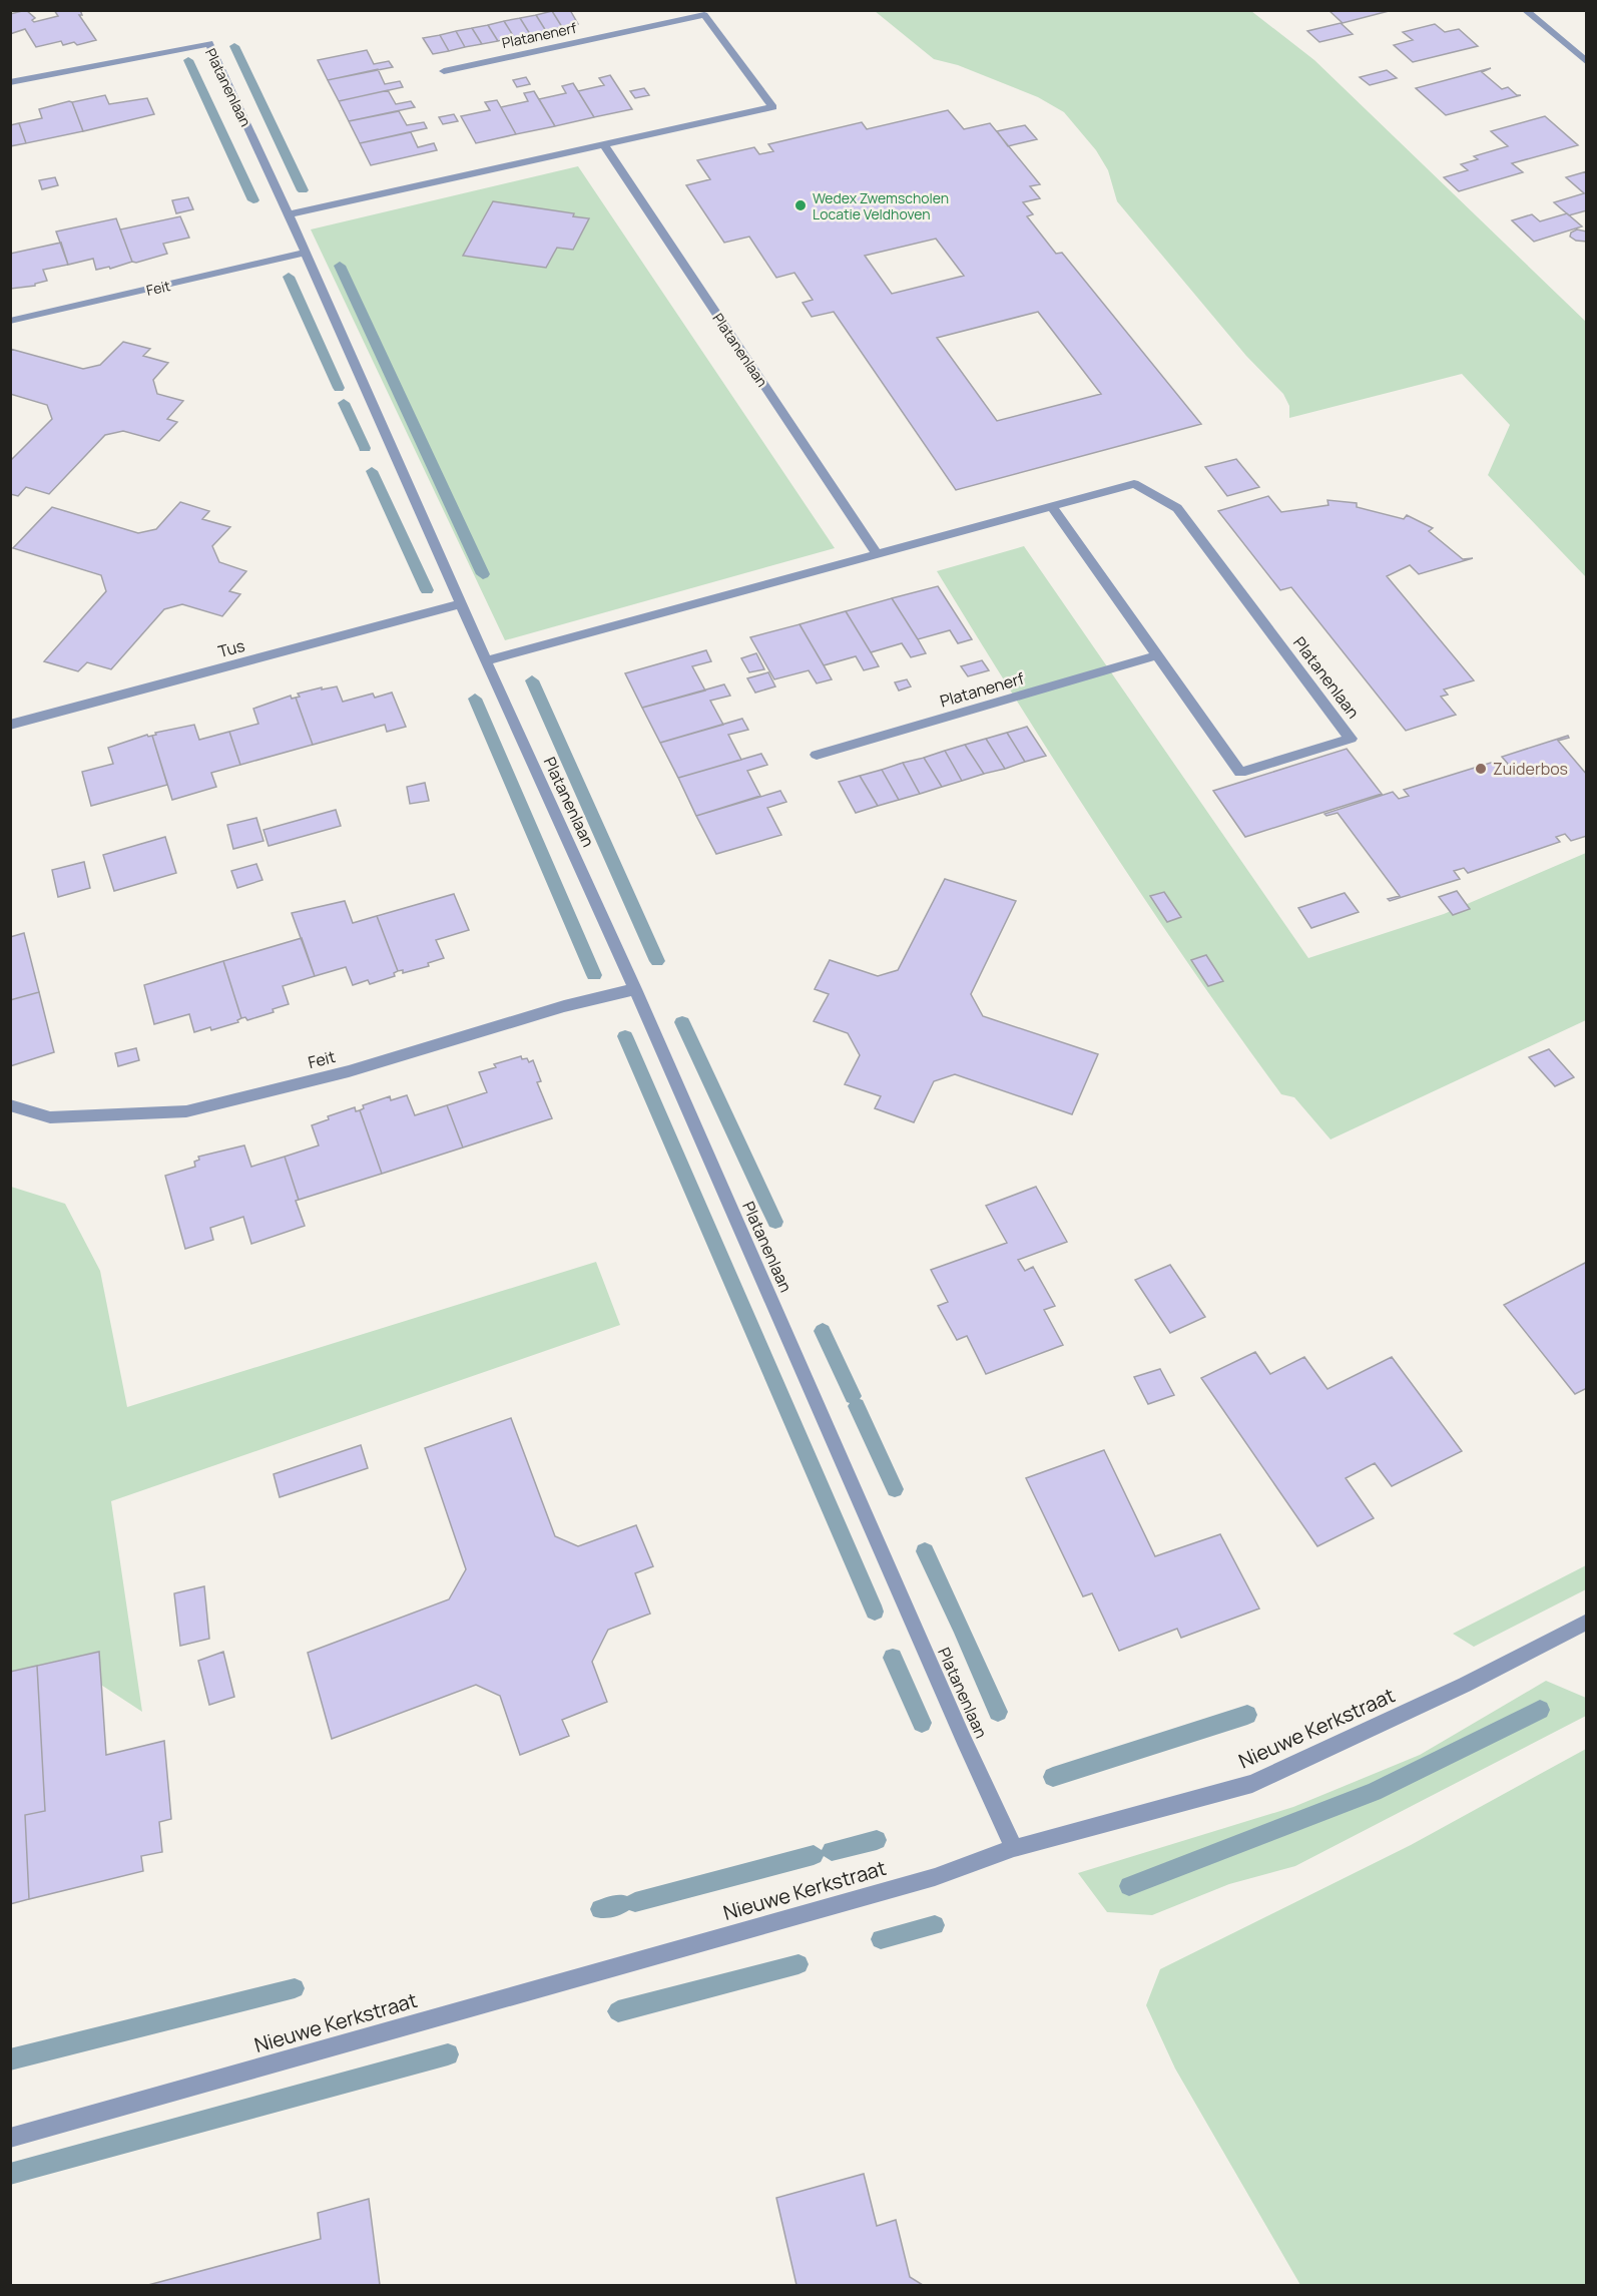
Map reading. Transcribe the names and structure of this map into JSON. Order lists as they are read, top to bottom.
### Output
{
  "streets": {
    "street": [
      "Platanenerf",
      "Platanenlaan",
      "Feit",
      "Tus",
      "Nieuwe Kerkstraat"
    ]
  },
  "crossings": [
    ["Platanenerf", "Platanenlaan"],
    ["Platanenlaan", "Feit"],
    ["Platanenlaan", "Tus"],
    ["Platanenlaan", "Nieuwe Kerkstraat"]
  ],
  "places": ["Wedex Zwemscholen Locatie Veldhoven", "Zuiderbos"]
}
